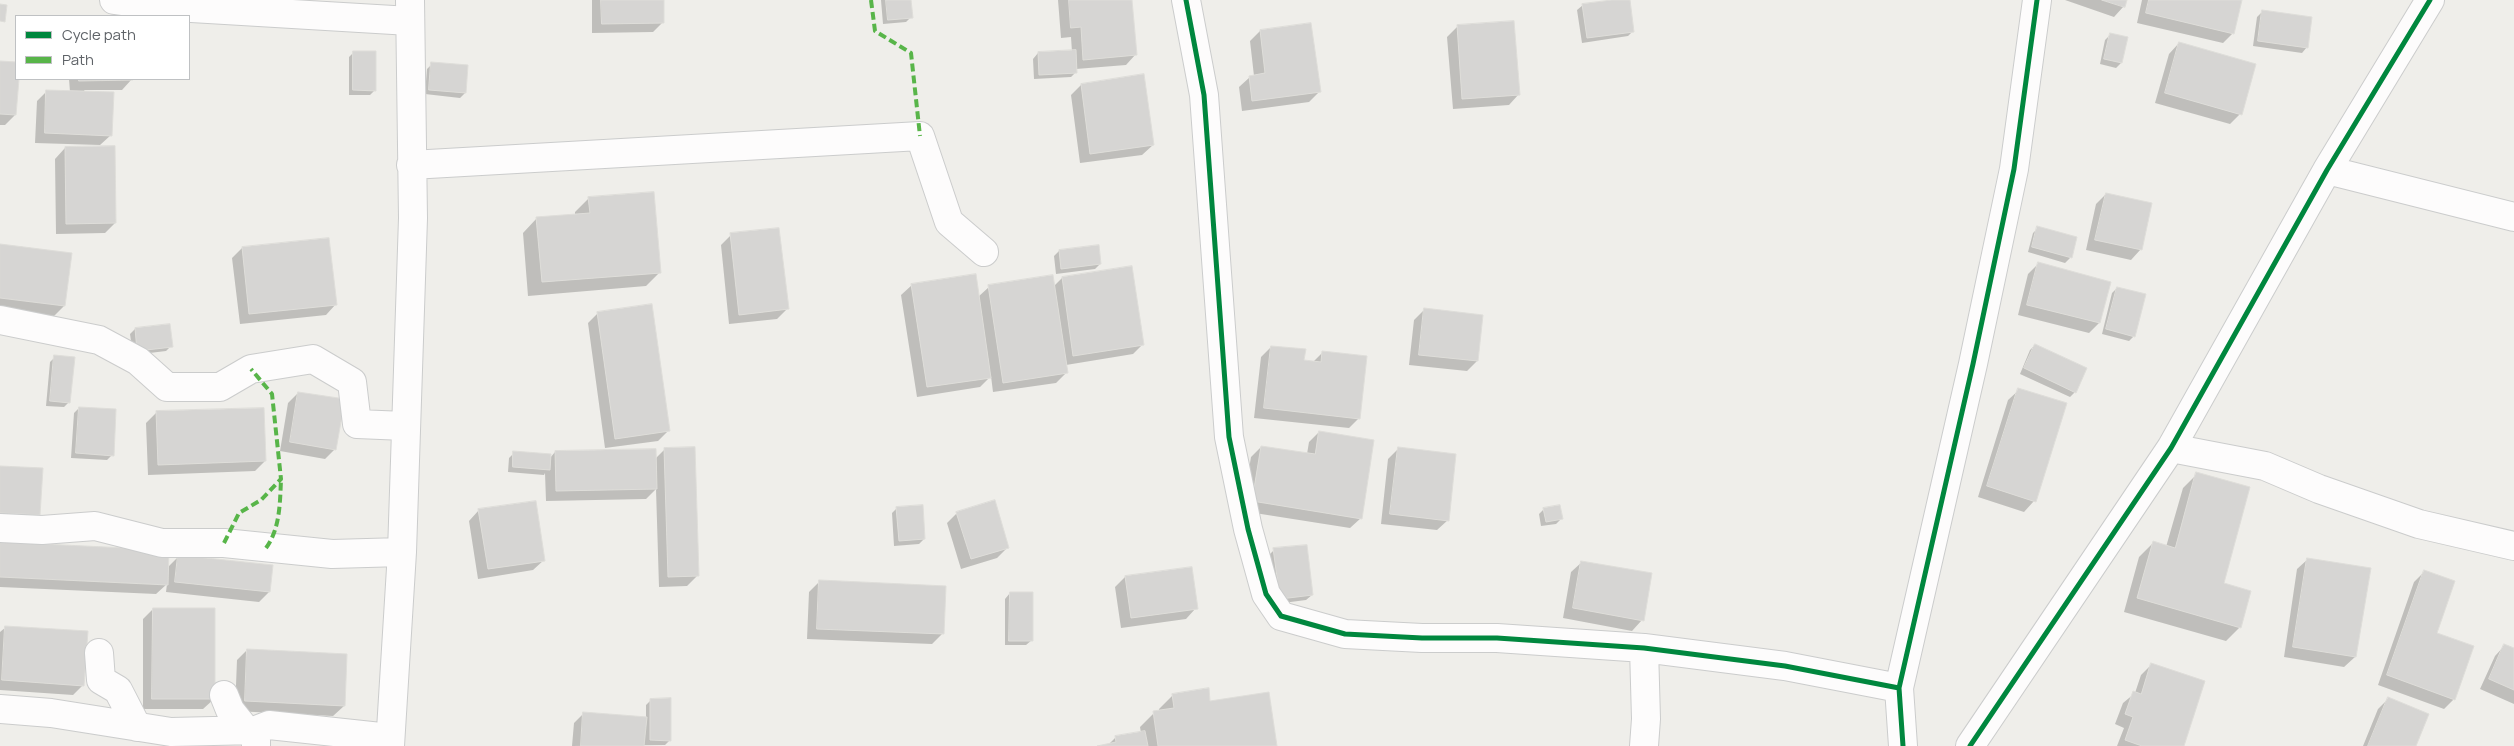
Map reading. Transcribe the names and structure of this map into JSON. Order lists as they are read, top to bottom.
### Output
{
  "legend": ["Cycle path", "Path"]
}
